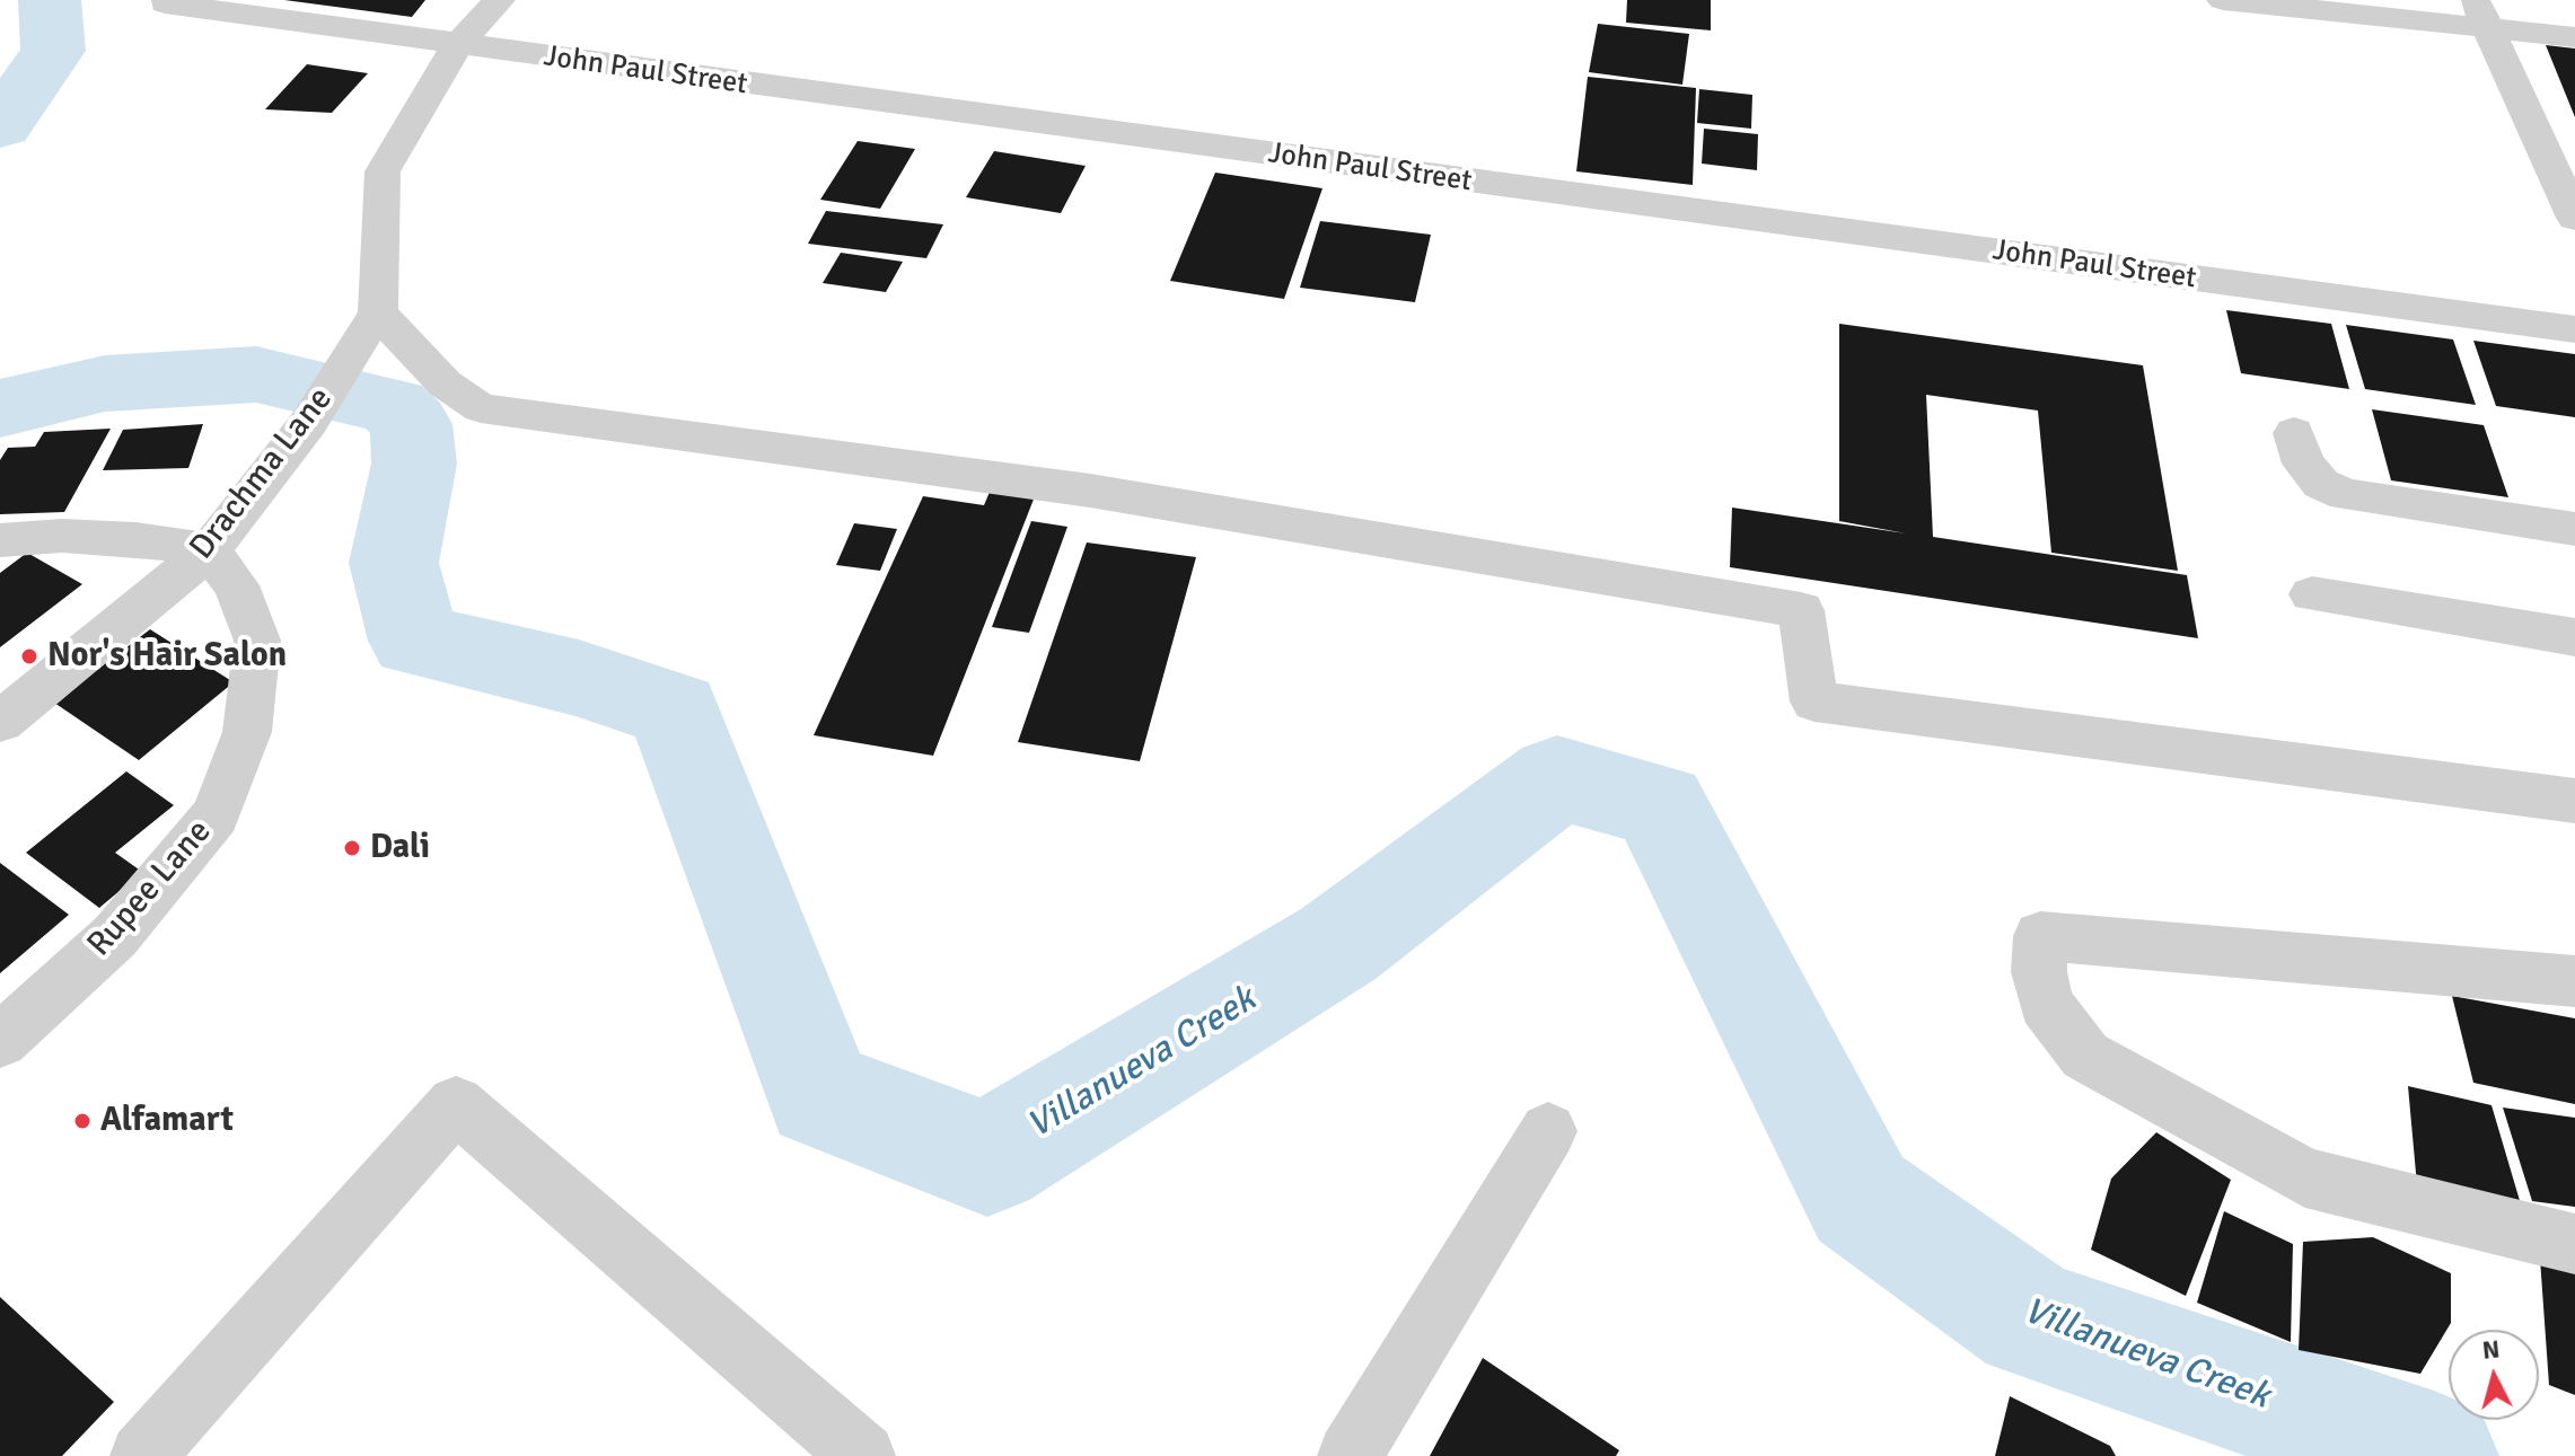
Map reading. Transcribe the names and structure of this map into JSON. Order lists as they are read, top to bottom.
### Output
{
  "streets": {
    "street": ["John Paul Street", "Drachma Lane", "Rupee Lane"]
  },
  "crossings": [
    ["Drachma Lane", "Rupee Lane"]
  ],
  "water": ["Villanueva Creek"],
  "places": ["Nor's Hair Salon", "Dali", "Alfamart"],
  "north": "top"
}
